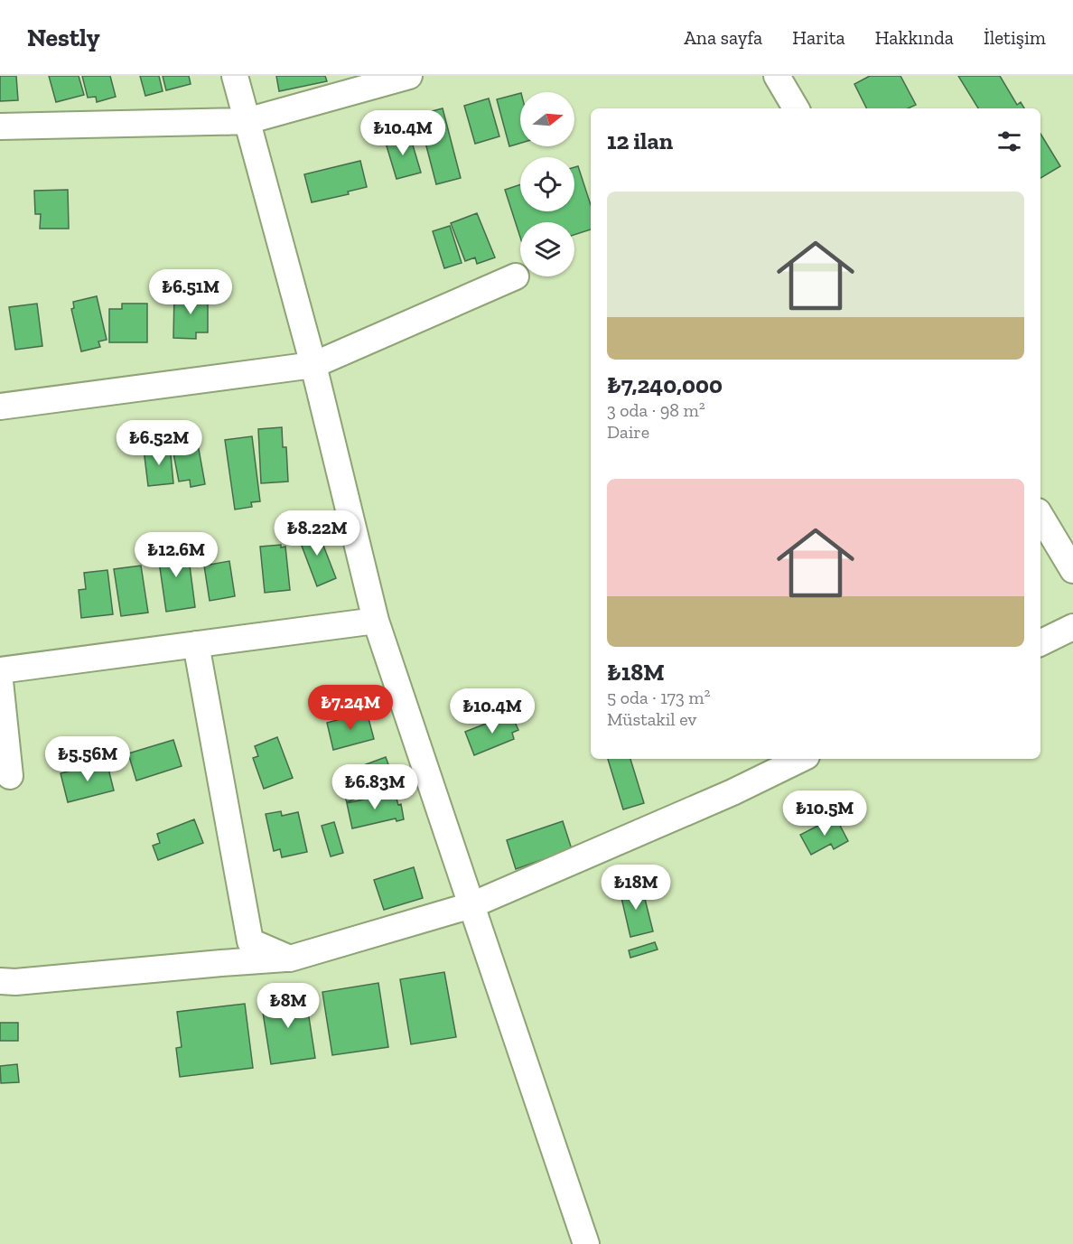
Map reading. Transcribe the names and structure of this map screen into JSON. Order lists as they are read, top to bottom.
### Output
{
  "north": "right",
  "page": {
    "header": "Nestly",
    "nav": [
      "Ana sayfa",
      "Harita",
      "Hakkında",
      "İletişim"
    ],
    "heading": "12 ilan",
    "price": [
      "₺10.4M",
      "₺6.51M",
      "₺6.52M",
      "₺8.22M",
      "₺12.6M",
      "₺7.24M",
      "₺10.4M",
      "₺5.56M",
      "₺6.83M",
      "₺10.5M",
      "₺18M",
      "₺8M"
    ],
    "list": [
      {
        "name": "₺7,240,000",
        "note": "3 oda · 98 m² · Daire"
      },
      {
        "name": "₺18M",
        "note": "5 oda · 173 m² · Müstakil ev"
      }
    ]
  }
}
